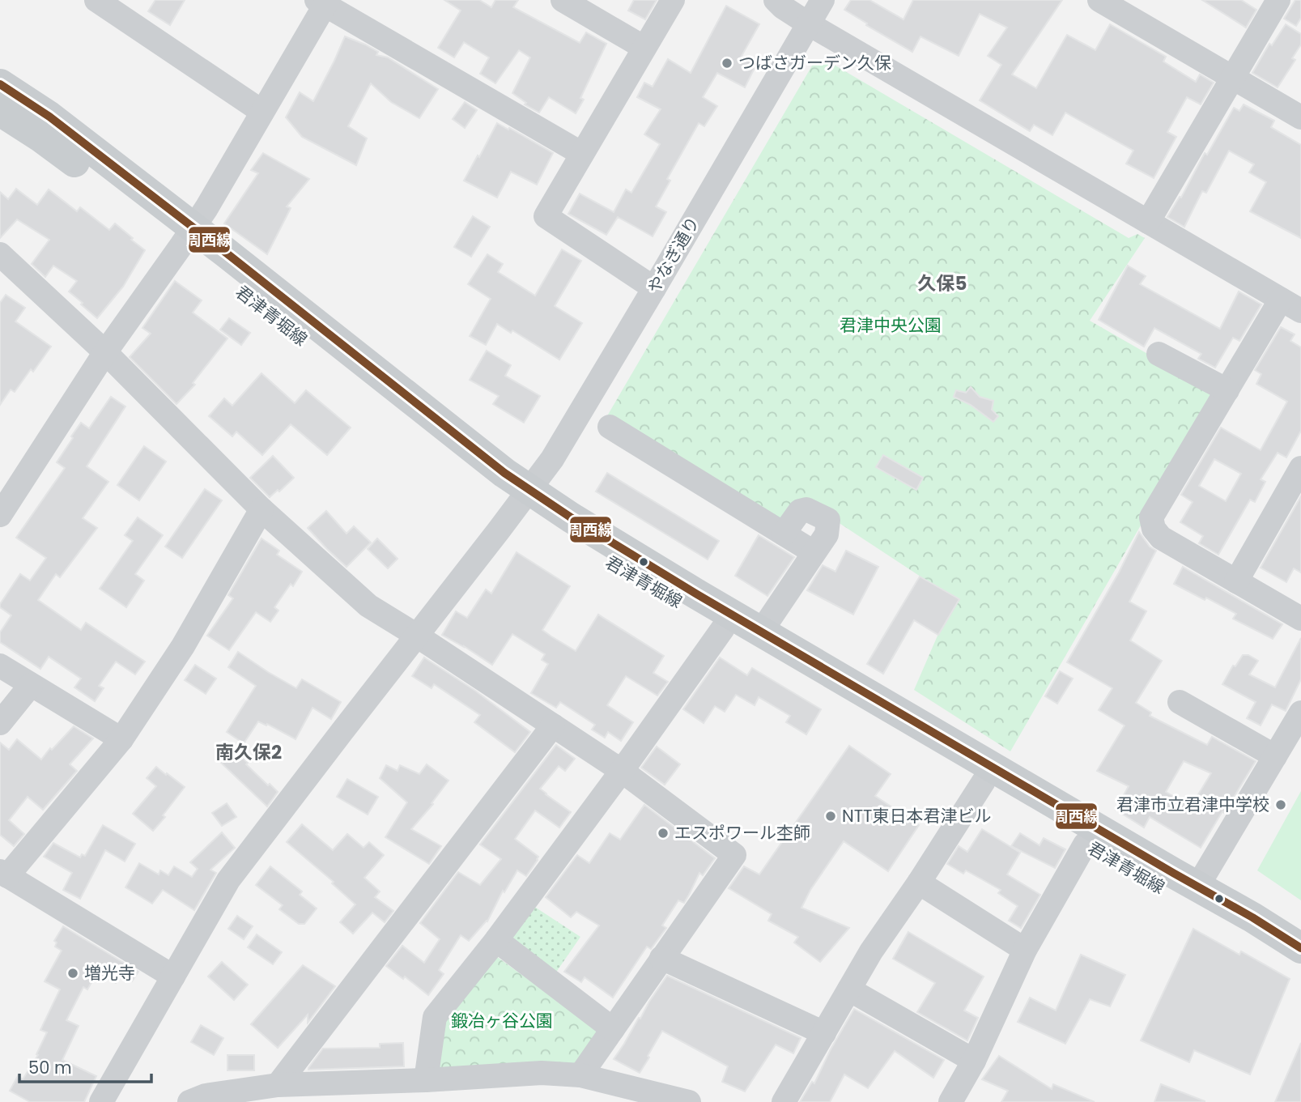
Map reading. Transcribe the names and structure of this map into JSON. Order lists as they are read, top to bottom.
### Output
{
  "streets": {
    "main road": ["君津青堀線"],
    "street": ["やなぎ通り"]
  },
  "crossings": [
    ["やなぎ通り", "君津青堀線"]
  ],
  "districts": ["久保5", "南久保2"],
  "parks": ["君津中央公園", "鍛冶ヶ谷公園"],
  "places": [
    "つばさガーデン久保",
    "君津市立君津中学校",
    "NTT東日本君津ビル",
    "エスポワール杢師",
    "増光寺"
  ],
  "lines": ["transit line 周西線"],
  "scale_bar": "50 m"
}
